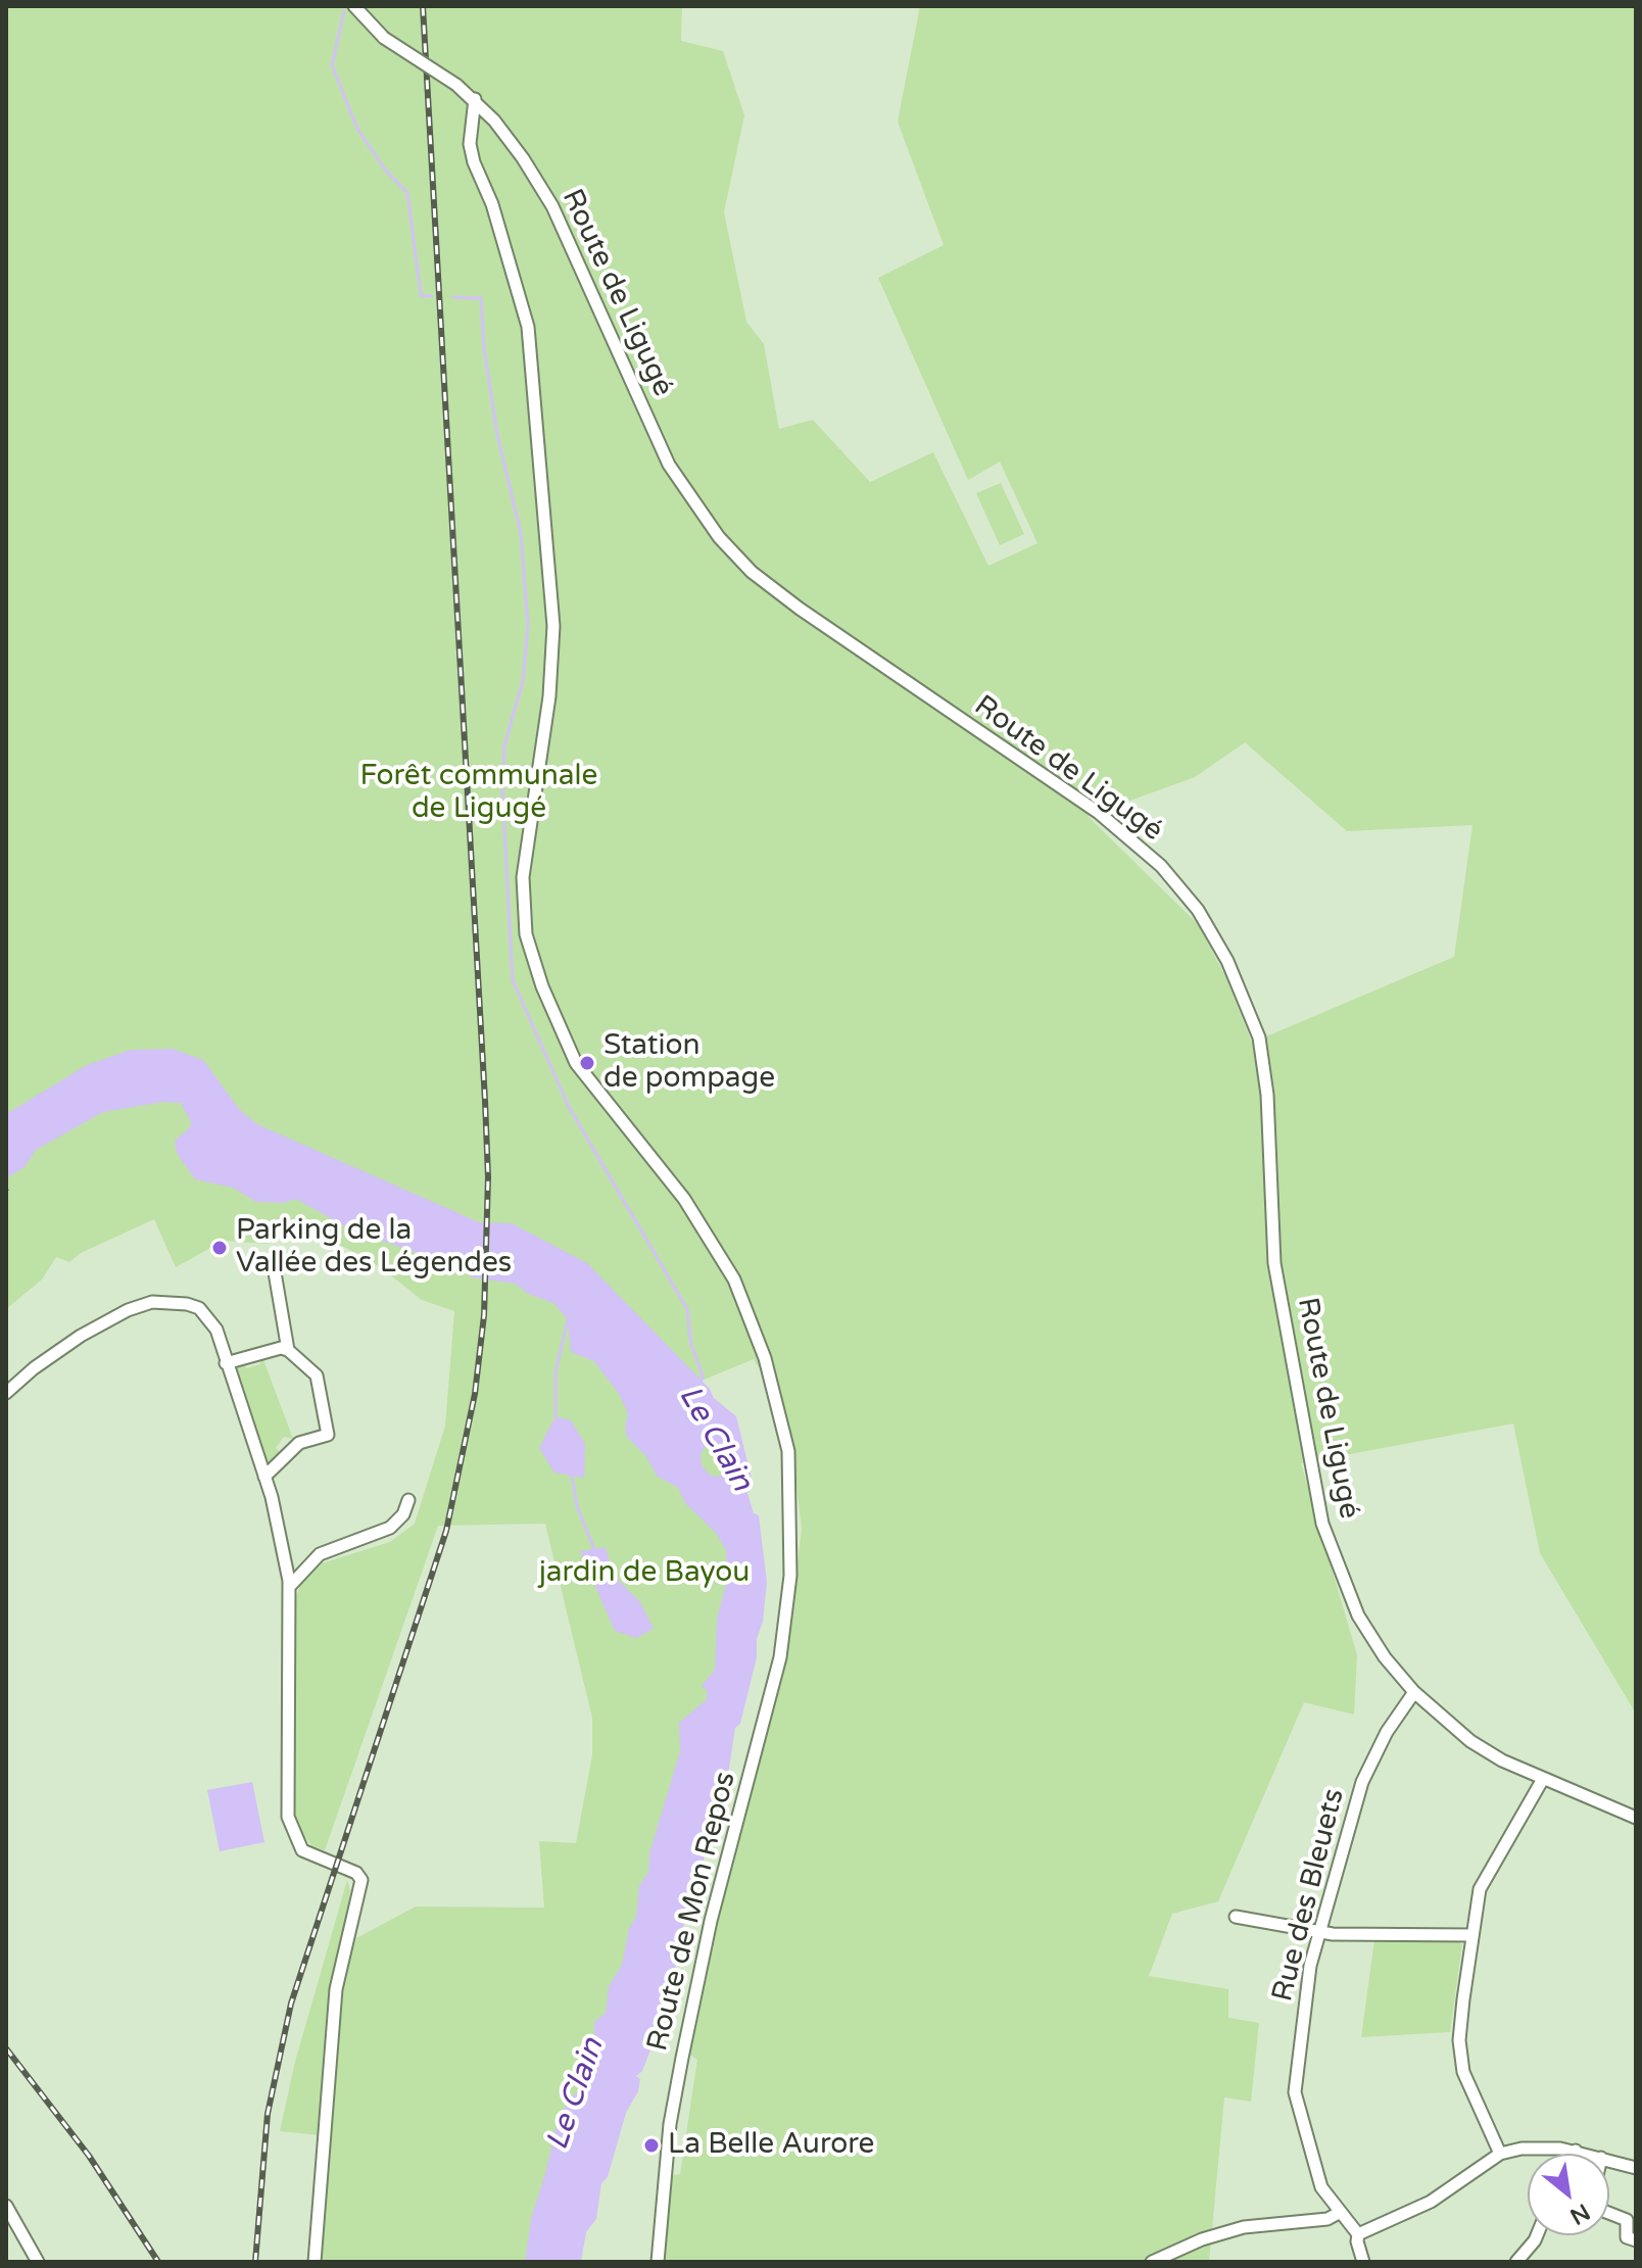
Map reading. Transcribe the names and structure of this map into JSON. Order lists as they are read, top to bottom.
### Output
{
  "streets": {
    "street": ["Route de Ligugé", "Rue des Bleuets", "Route de Mon Repos"]
  },
  "crossings": [
    ["Route de Ligugé", "Rue des Bleuets"]
  ],
  "water": ["Le Clain"],
  "parks": ["Forêt communale de Ligugé", "jardin de Bayou"],
  "places": ["Station de pompage", "Parking de la Vallée des Légendes", "La Belle Aurore"],
  "north": "bottom right"
}
